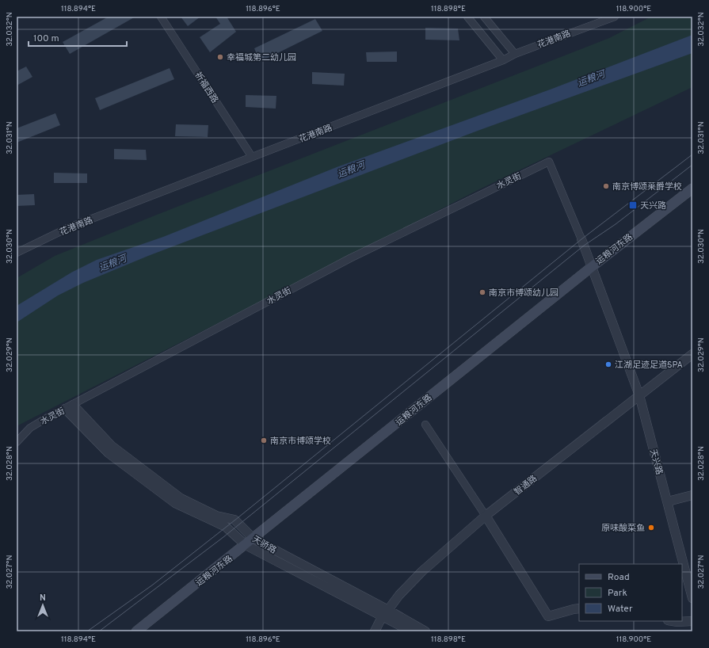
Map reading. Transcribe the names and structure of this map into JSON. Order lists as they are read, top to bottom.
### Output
{
  "streets": {
    "main road": ["运粮河东路"],
    "street": [
      "花港南路",
      "祈福西路",
      "水灵街",
      "天兴路",
      "智通路",
      "天骄路"
    ]
  },
  "crossings": [
    ["花港南路", "祈福西路"],
    ["水灵街", "天兴路"],
    ["水灵街", "天骄路"],
    ["运粮河东路", "天兴路"],
    ["运粮河东路", "天骄路"],
    ["天兴路", "智通路"],
    ["智通路", "天骄路"]
  ],
  "water": ["运粮河"],
  "places": {
    "other": [
      "幸福城第二幼儿园",
      "南京博颂莱爵学校",
      "南京市博颂幼儿园",
      "江湖足迹足道·SPA",
      "南京市博颂学校",
      "原味酸菜鱼"
    ],
    "transit": ["天兴路"]
  },
  "legend": ["Road", "Park", "Water"],
  "scale_bar": "100 m",
  "north": "top",
  "coordinates": [
    "118.894°E",
    "118.896°E",
    "118.898°E",
    "118.900°E",
    "32.032°N",
    "32.031°N",
    "32.030°N",
    "32.029°N",
    "32.028°N",
    "32.027°N"
  ]
}
